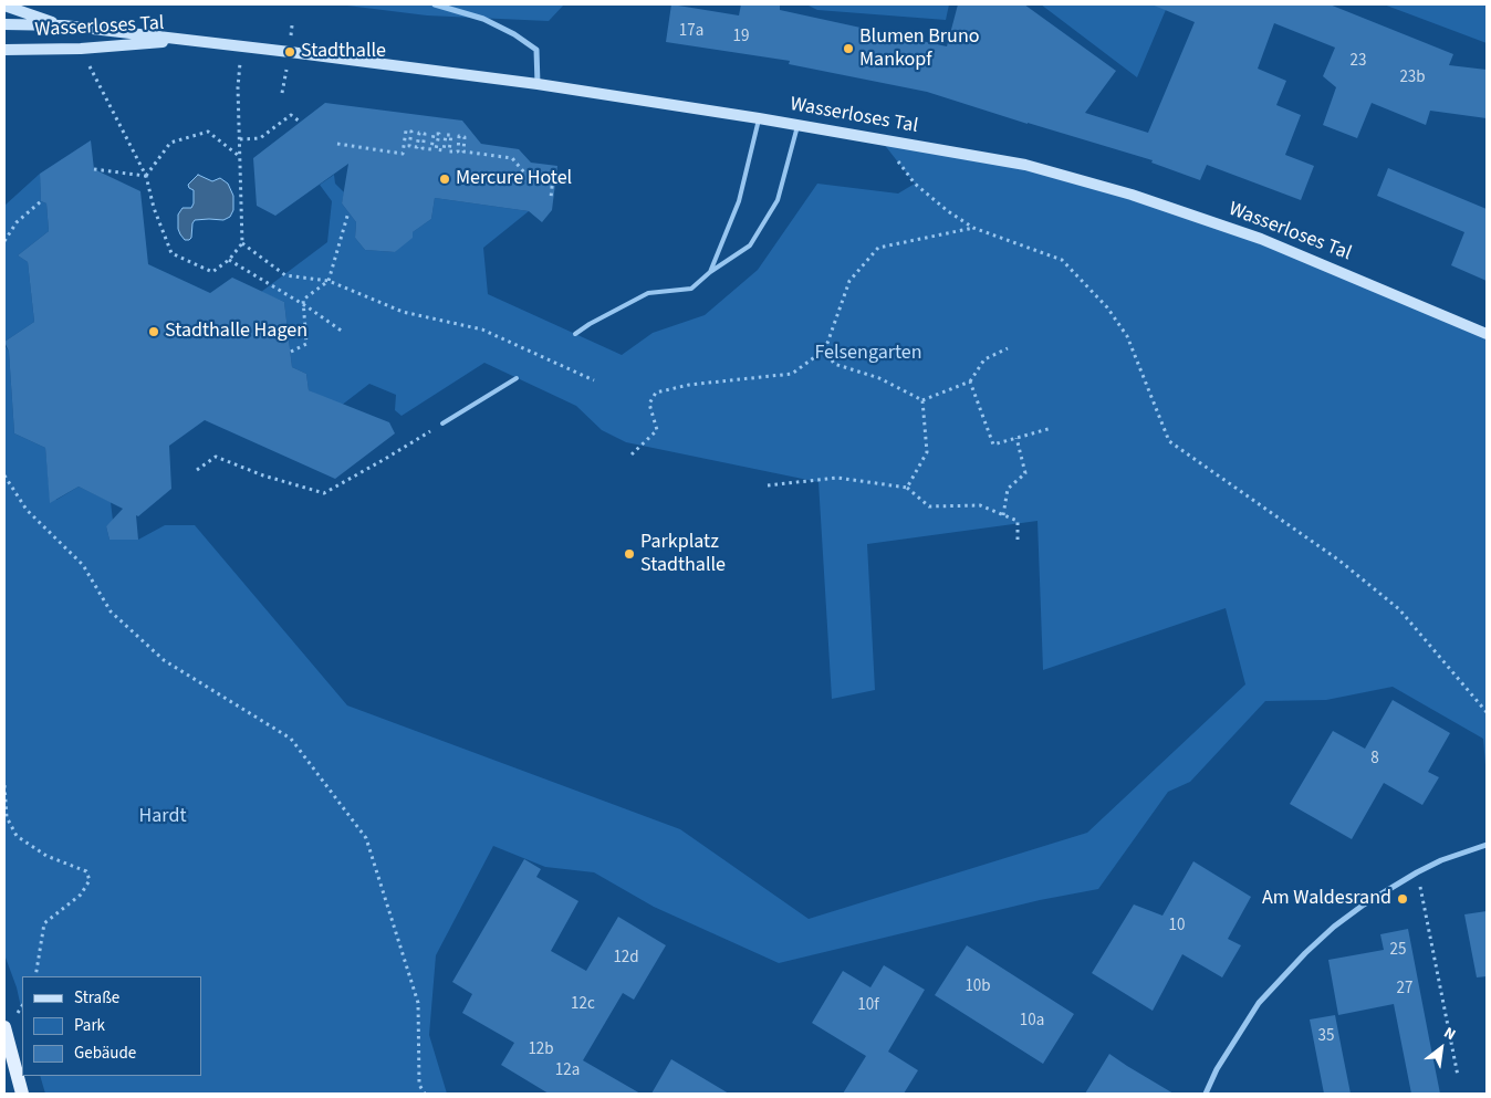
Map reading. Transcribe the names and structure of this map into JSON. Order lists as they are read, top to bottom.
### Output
{
  "streets": {
    "main road": ["Wasserloses Tal"]
  },
  "parks": ["Felsengarten", "Hardt"],
  "places": [
    "Blumen Bruno Mankopf",
    "Stadthalle",
    "Mercure Hotel",
    "Stadthalle Hagen",
    "Parkplatz Stadthalle",
    "Am Waldesrand"
  ],
  "house_numbers": [
    "17a",
    "19",
    "23",
    "23b",
    "8",
    "10",
    "25",
    "12d",
    "10b",
    "27",
    "12c",
    "10f",
    "10a",
    "35",
    "12b",
    "12a"
  ],
  "legend": ["Straße", "Park", "Gebäude"],
  "north": "top right"
}
